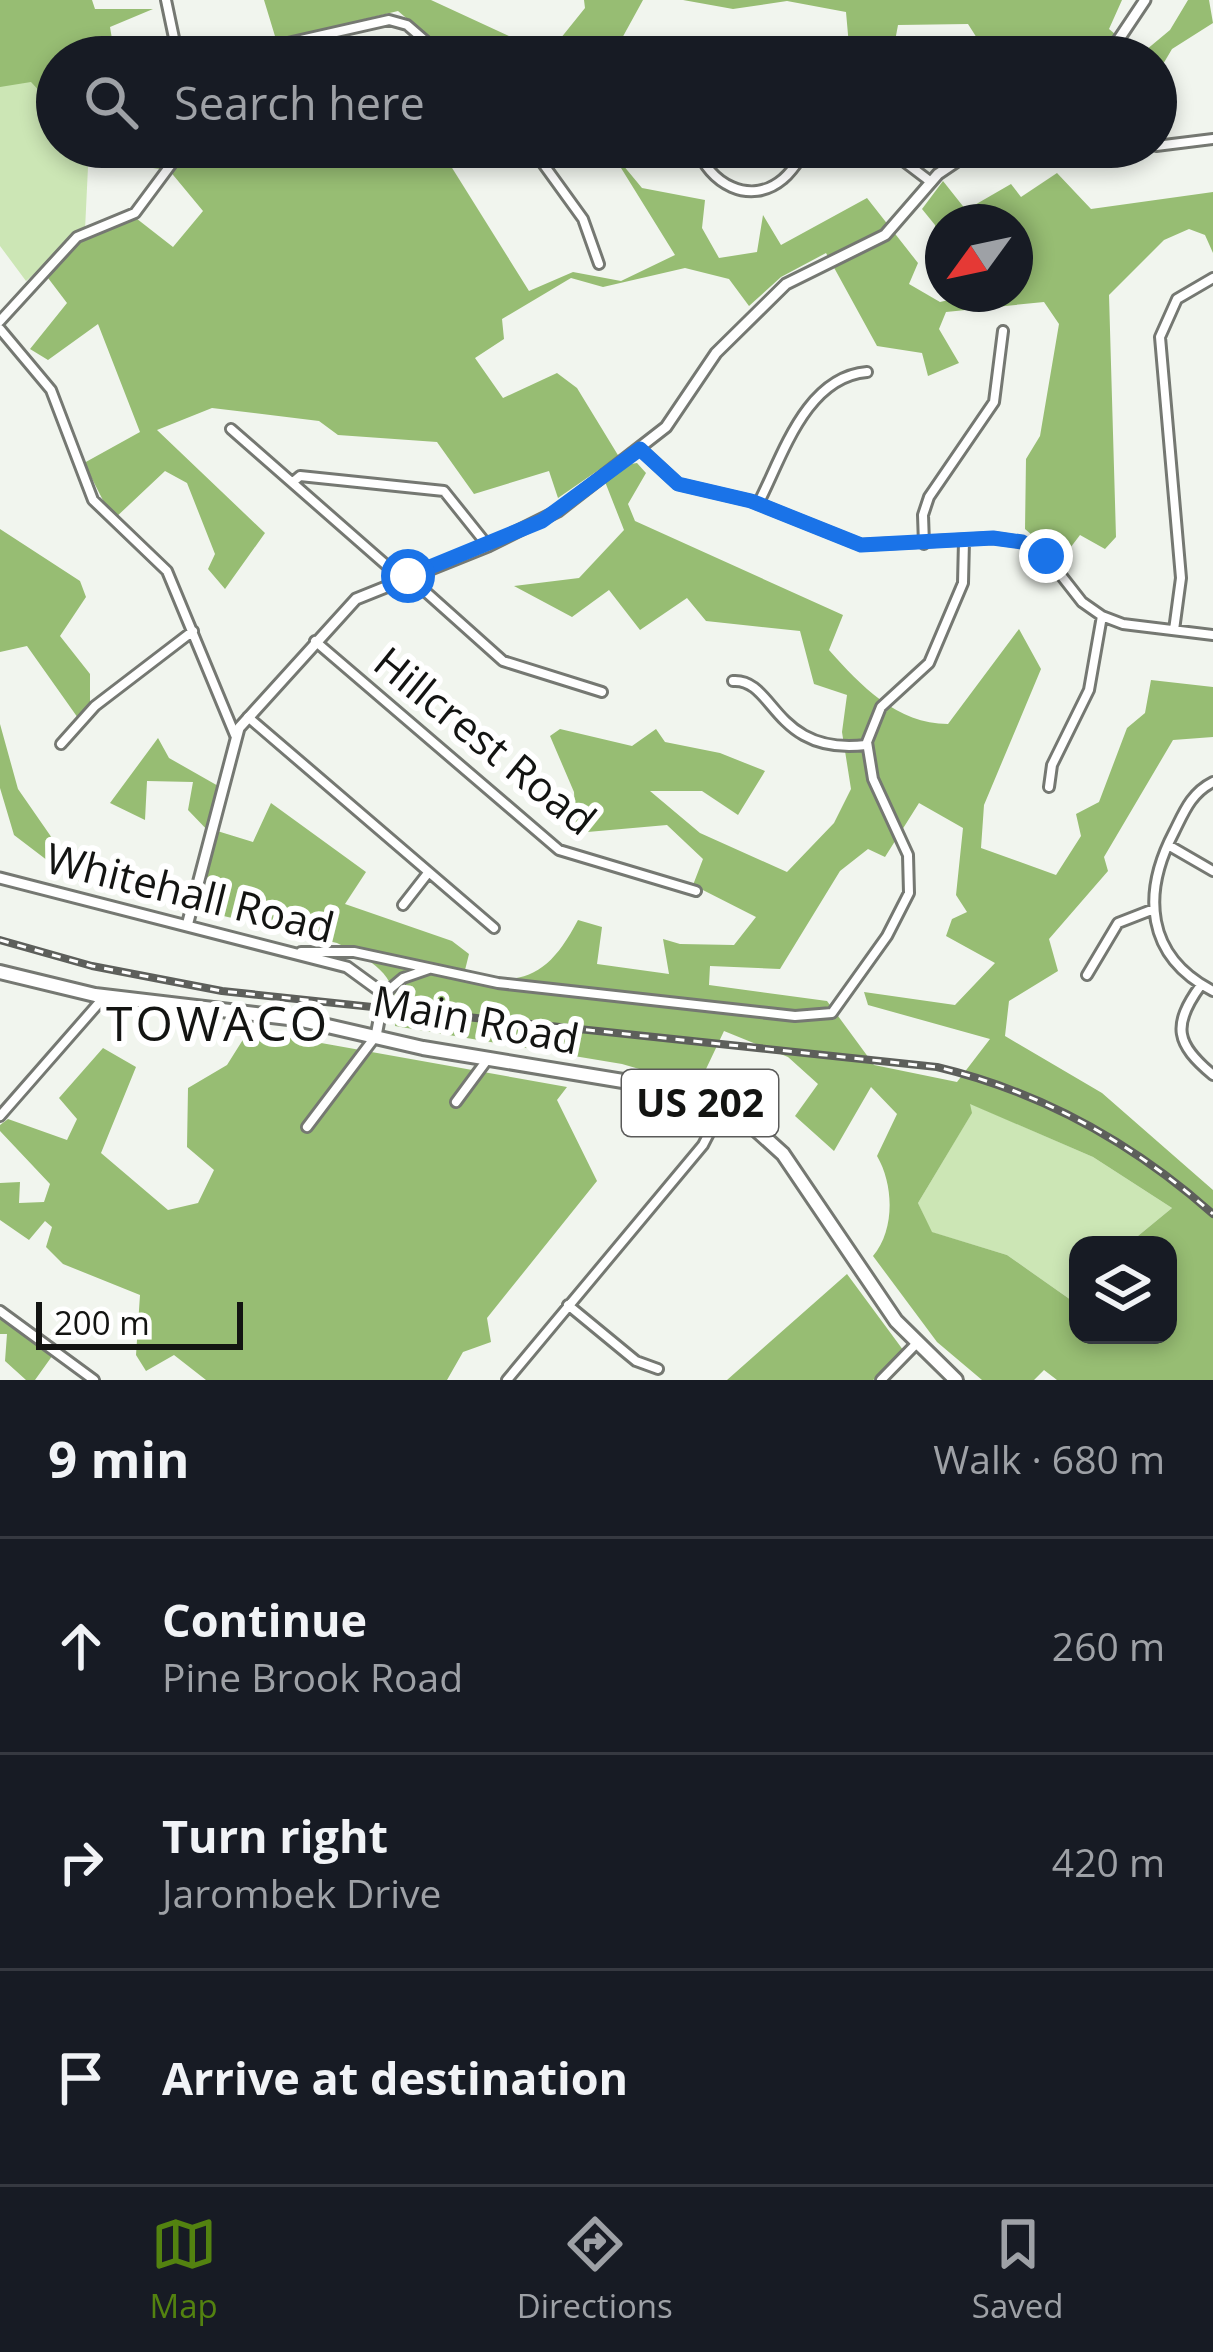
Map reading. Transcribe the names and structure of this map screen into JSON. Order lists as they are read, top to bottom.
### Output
{
  "streets": {
    "main road": ["Main Road", "US 202"],
    "street": ["Hillcrest Road", "Whitehall Road"]
  },
  "districts": ["TOWACO"],
  "scale_bar": "200 m",
  "north": "bottom left",
  "page": {
    "search": "Search here",
    "scale": "200 m",
    "heading": ["9 min", "Walk · 680 m"],
    "list": [
      ["Continue", "Pine Brook Road", "260 m"],
      ["Turn right", "Jarombek Drive", "420 m"],
      "Arrive at destination"
    ],
    "nav": ["Map", "Directions", "Saved"]
  }
}
